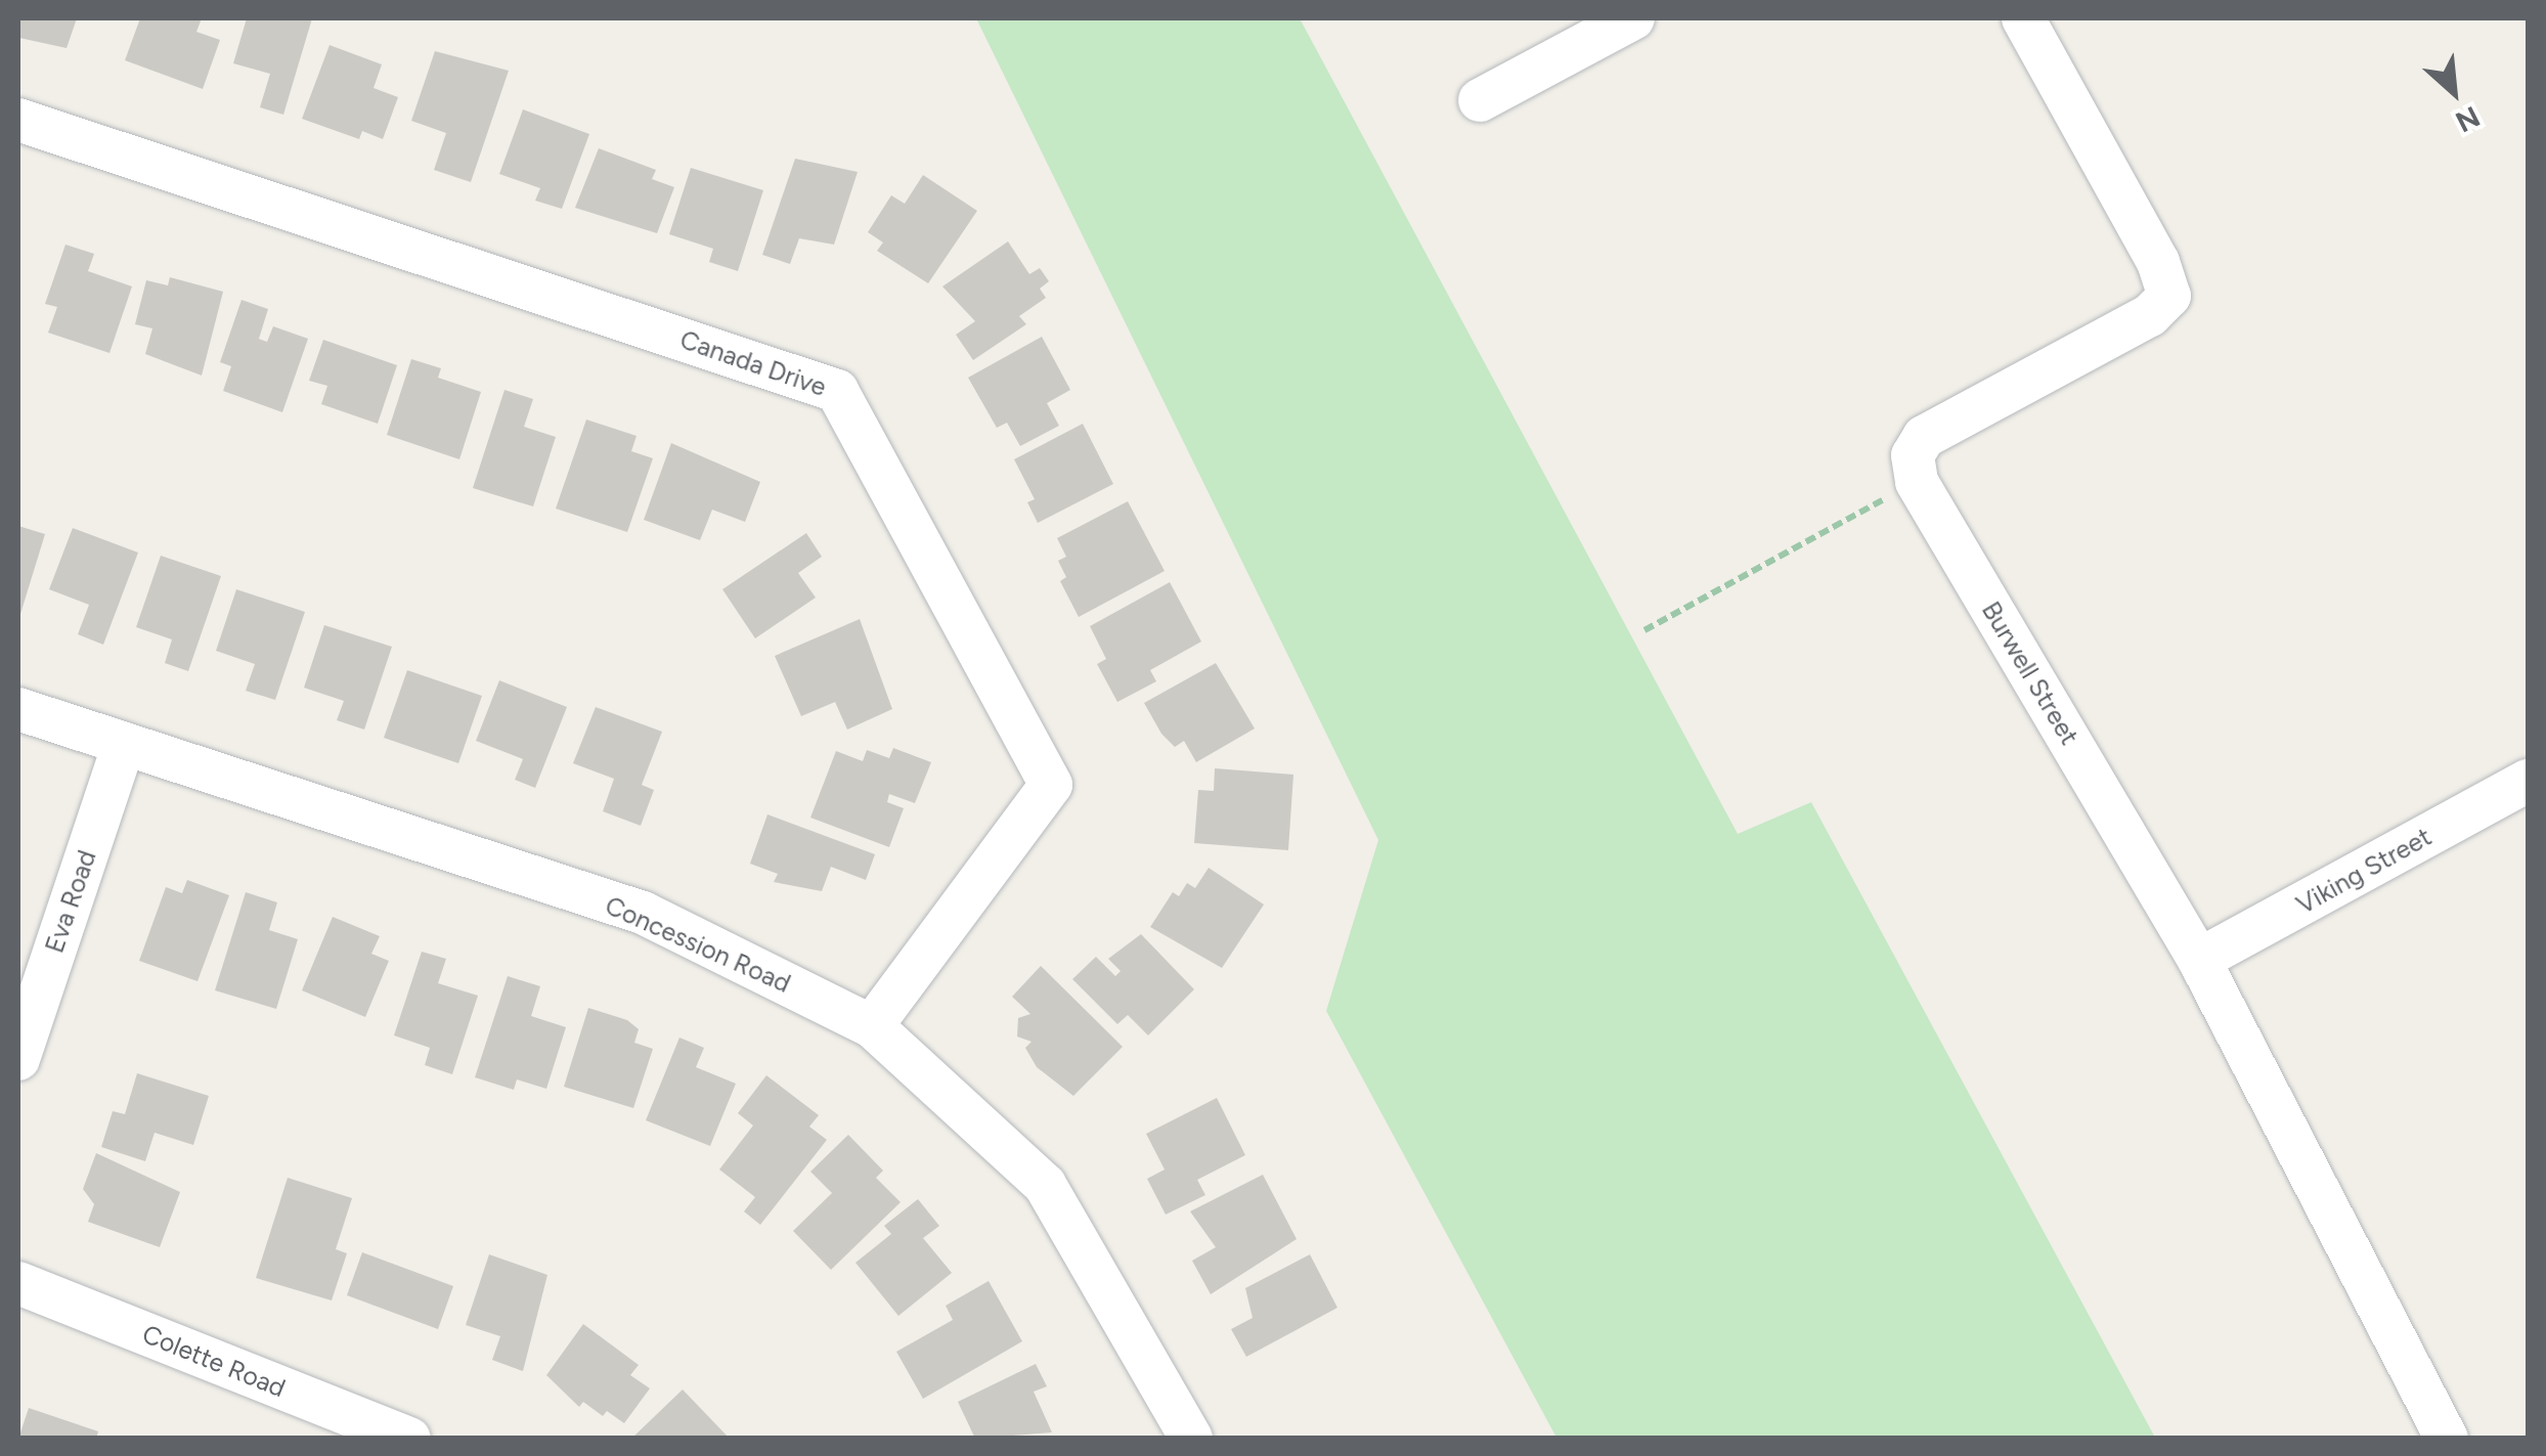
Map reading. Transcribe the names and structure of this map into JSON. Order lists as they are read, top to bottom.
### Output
{
  "streets": {
    "street": [
      "Canada Drive",
      "Burwell Street",
      "Viking Street",
      "Eva Road",
      "Concession Road",
      "Colette Road"
    ]
  },
  "crossings": [
    ["Canada Drive", "Concession Road"],
    ["Burwell Street", "Viking Street"],
    ["Eva Road", "Concession Road"]
  ],
  "north": "bottom right"
}
